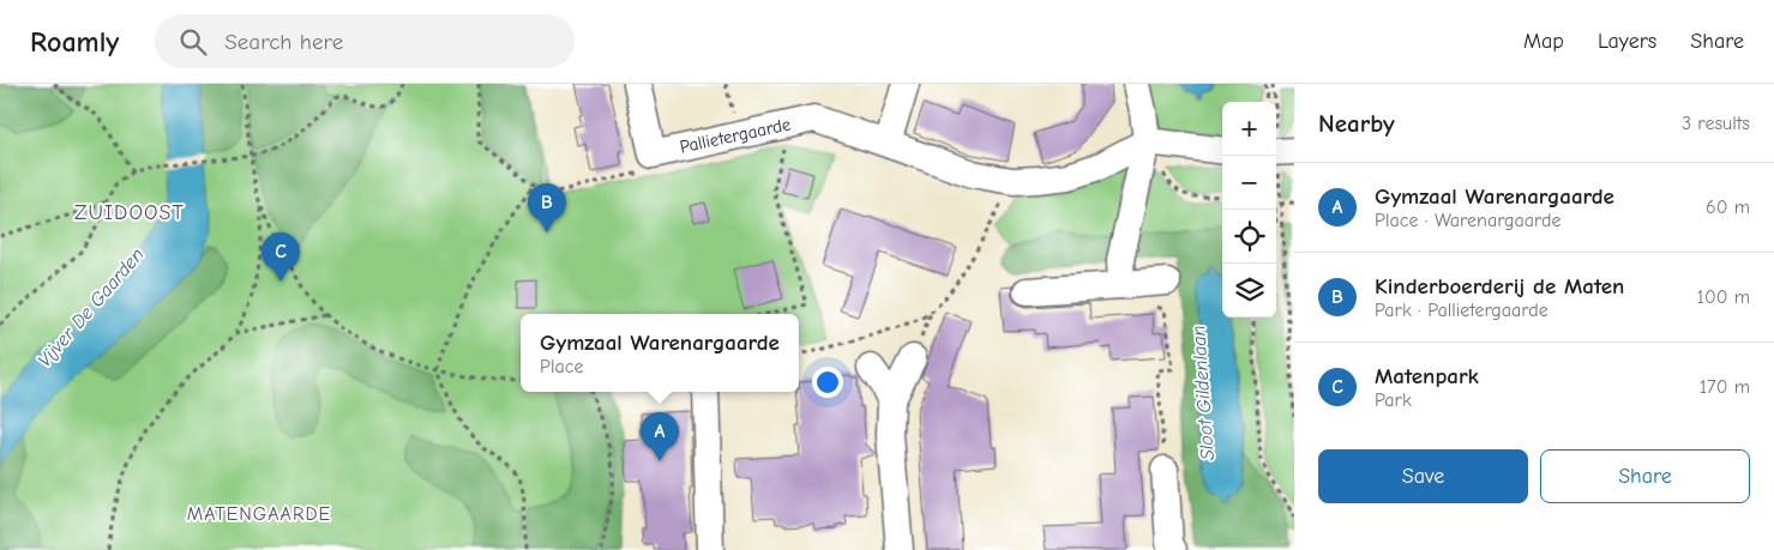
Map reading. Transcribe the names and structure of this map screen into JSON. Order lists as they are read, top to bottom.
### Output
{
  "streets": {
    "street": ["Pallietergaarde"]
  },
  "districts": ["ZUIDOOST", "MATENGAARDE"],
  "water": ["Vijver De Gaarden", "Sloot Gildenlaan"],
  "page": {
    "header": "Roamly",
    "search": "Search here",
    "nav": ["Map", "Layers", "Share"],
    "heading": ["Nearby", "3 results"],
    "map_buttons": ["+", "−"],
    "list": [
      {
        "mark": "A",
        "name": "Gymzaal Warenargaarde",
        "note": "Place · Warenargaarde",
        "value": "60 m"
      },
      {
        "mark": "B",
        "name": "Kinderboerderij de Maten",
        "note": "Park · Pallietergaarde",
        "value": "100 m"
      },
      {
        "mark": "C",
        "name": "Matenpark",
        "note": "Park",
        "value": "170 m"
      }
    ],
    "pins": ["B", "C", "A"],
    "popup": ["Gymzaal Warenargaarde", "Place"],
    "buttons": ["Save", "Share"]
  }
}
